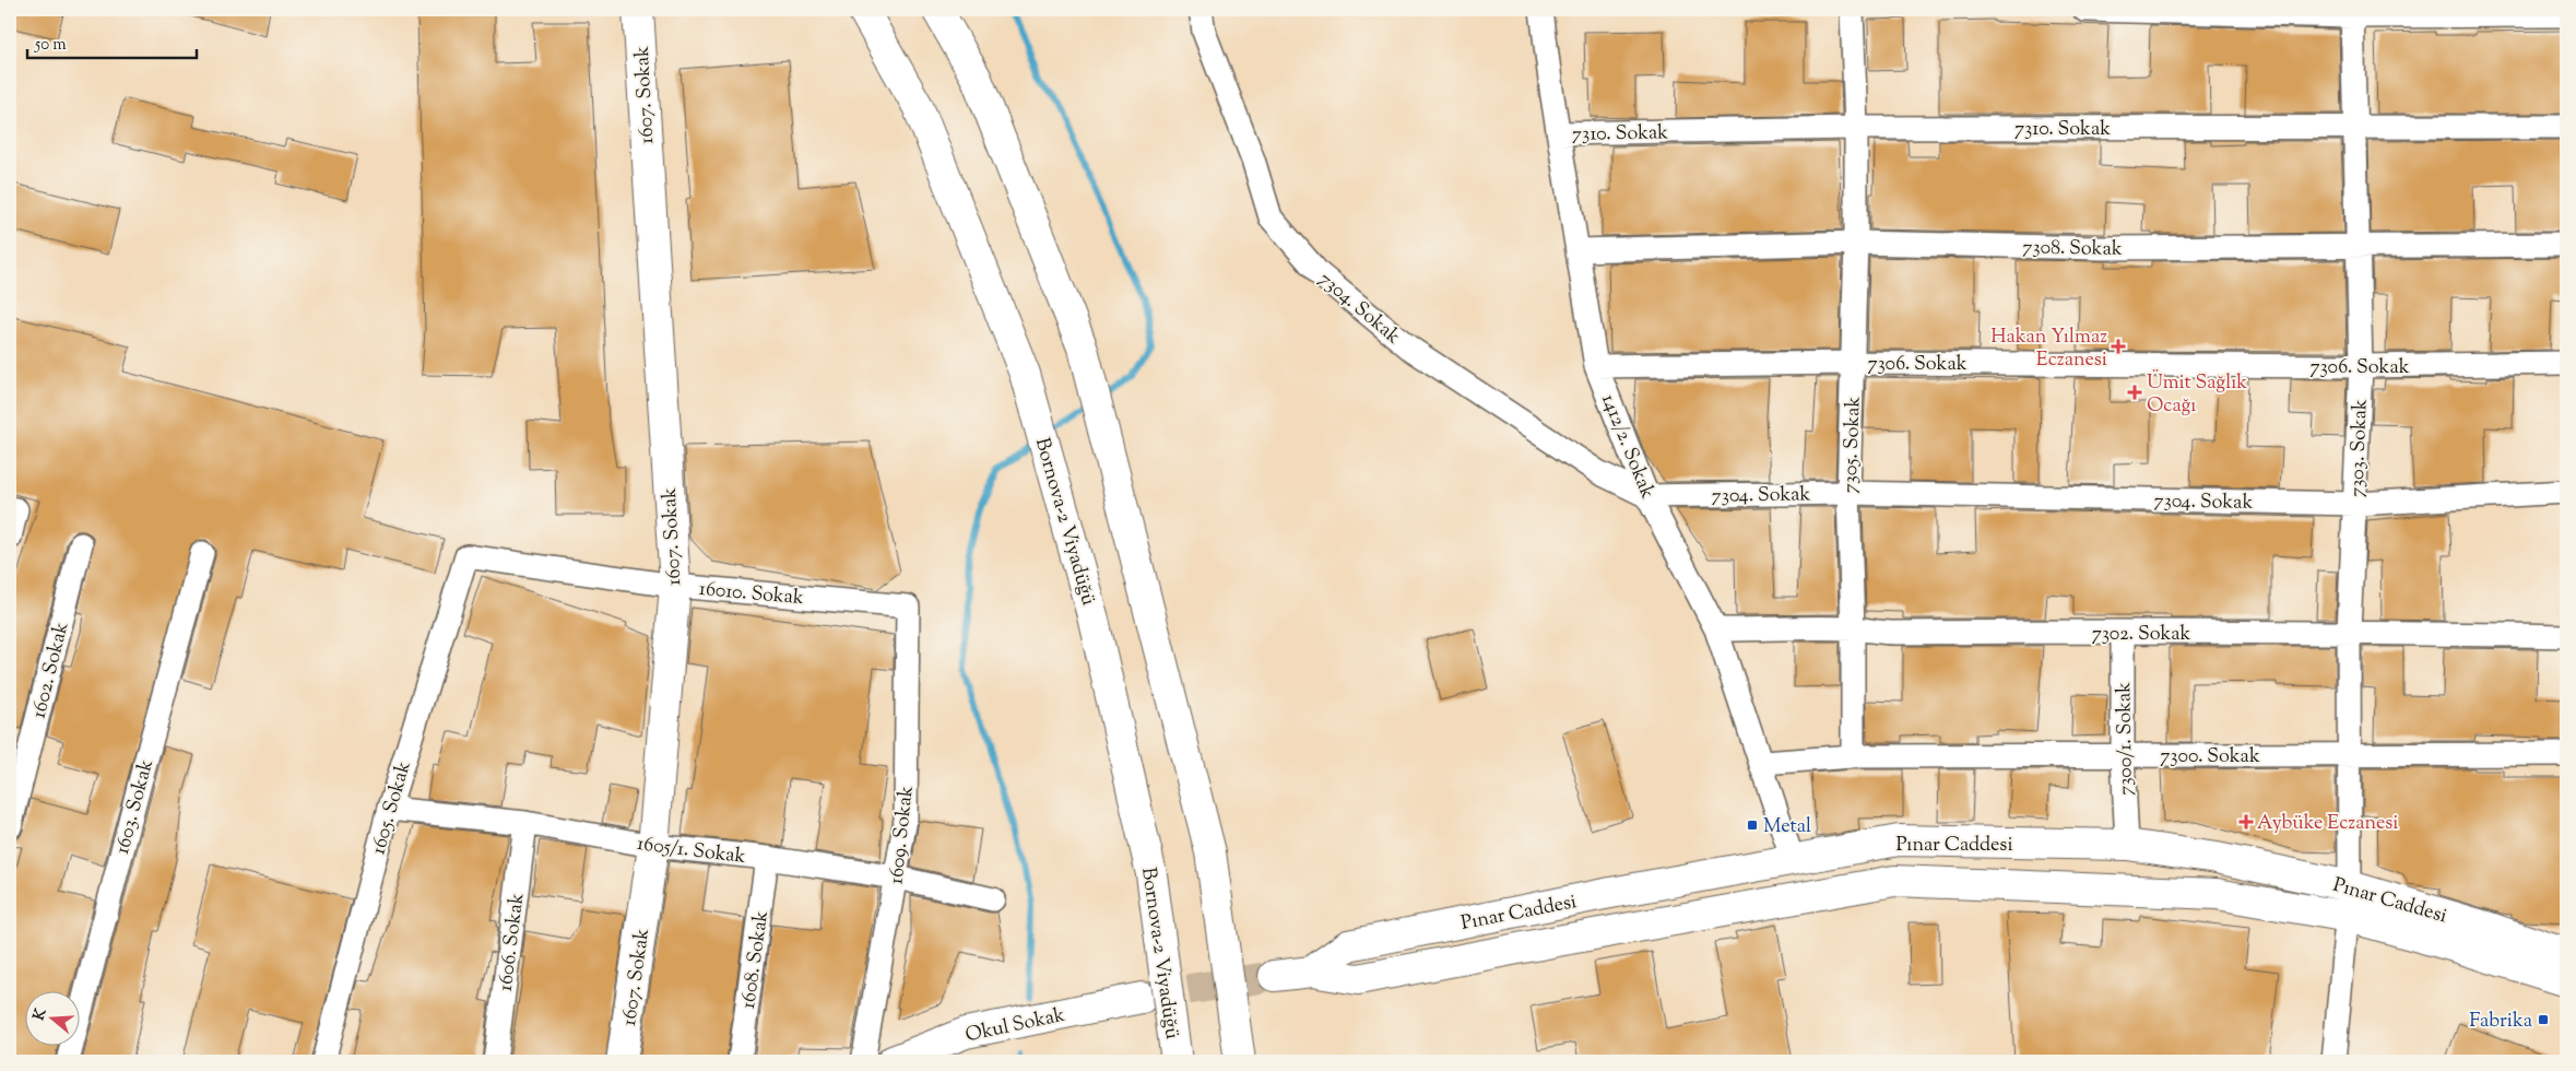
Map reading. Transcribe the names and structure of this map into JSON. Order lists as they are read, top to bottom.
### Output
{
  "streets": {
    "main road": [
      "1607. Sokak",
      "Bornova-2 Viyadüğü",
      "Pınar Caddesi",
      "Okul Sokak"
    ],
    "street": [
      "7310. Sokak",
      "7308. Sokak",
      "7304. Sokak",
      "7306. Sokak",
      "7305. Sokak",
      "1412/2. Sokak",
      "7303. Sokak",
      "16010. Sokak",
      "7302. Sokak",
      "1602. Sokak",
      "7300/1. Sokak",
      "7300. Sokak",
      "1603. Sokak",
      "1605. Sokak",
      "1609. Sokak",
      "1605/1. Sokak",
      "1606. Sokak",
      "1608. Sokak"
    ]
  },
  "crossings": [
    ["1607. Sokak", "16010. Sokak"],
    ["1607. Sokak", "1605/1. Sokak"],
    ["7310. Sokak", "7305. Sokak"],
    ["7310. Sokak", "1412/2. Sokak"],
    ["7310. Sokak", "7303. Sokak"],
    ["7308. Sokak", "7305. Sokak"],
    ["7308. Sokak", "1412/2. Sokak"],
    ["7308. Sokak", "7303. Sokak"],
    ["7304. Sokak", "7305. Sokak"],
    ["7304. Sokak", "1412/2. Sokak"],
    ["7304. Sokak", "7303. Sokak"],
    ["7306. Sokak", "7305. Sokak"],
    ["7306. Sokak", "1412/2. Sokak"],
    ["7306. Sokak", "7303. Sokak"],
    ["7305. Sokak", "7302. Sokak"],
    ["7305. Sokak", "7300. Sokak"],
    ["1412/2. Sokak", "7302. Sokak"],
    ["1412/2. Sokak", "Pınar Caddesi"],
    ["7303. Sokak", "7302. Sokak"],
    ["7303. Sokak", "7300. Sokak"],
    ["7303. Sokak", "Pınar Caddesi"],
    ["16010. Sokak", "1605. Sokak"],
    ["16010. Sokak", "1609. Sokak"],
    ["7302. Sokak", "7300/1. Sokak"],
    ["7300/1. Sokak", "7300. Sokak"],
    ["7300/1. Sokak", "Pınar Caddesi"],
    ["1605. Sokak", "1605/1. Sokak"],
    ["1609. Sokak", "1605/1. Sokak"],
    ["1605/1. Sokak", "1606. Sokak"],
    ["1605/1. Sokak", "1608. Sokak"]
  ],
  "places": {
    "health": ["Hakan Yılmaz Eczanesi", "Ümit Sağlık Ocağı", "Aybüke Eczanesi"],
    "transit": ["Metal", "Fabrika"]
  },
  "scale_bar": "50 m",
  "north": "left"
}
